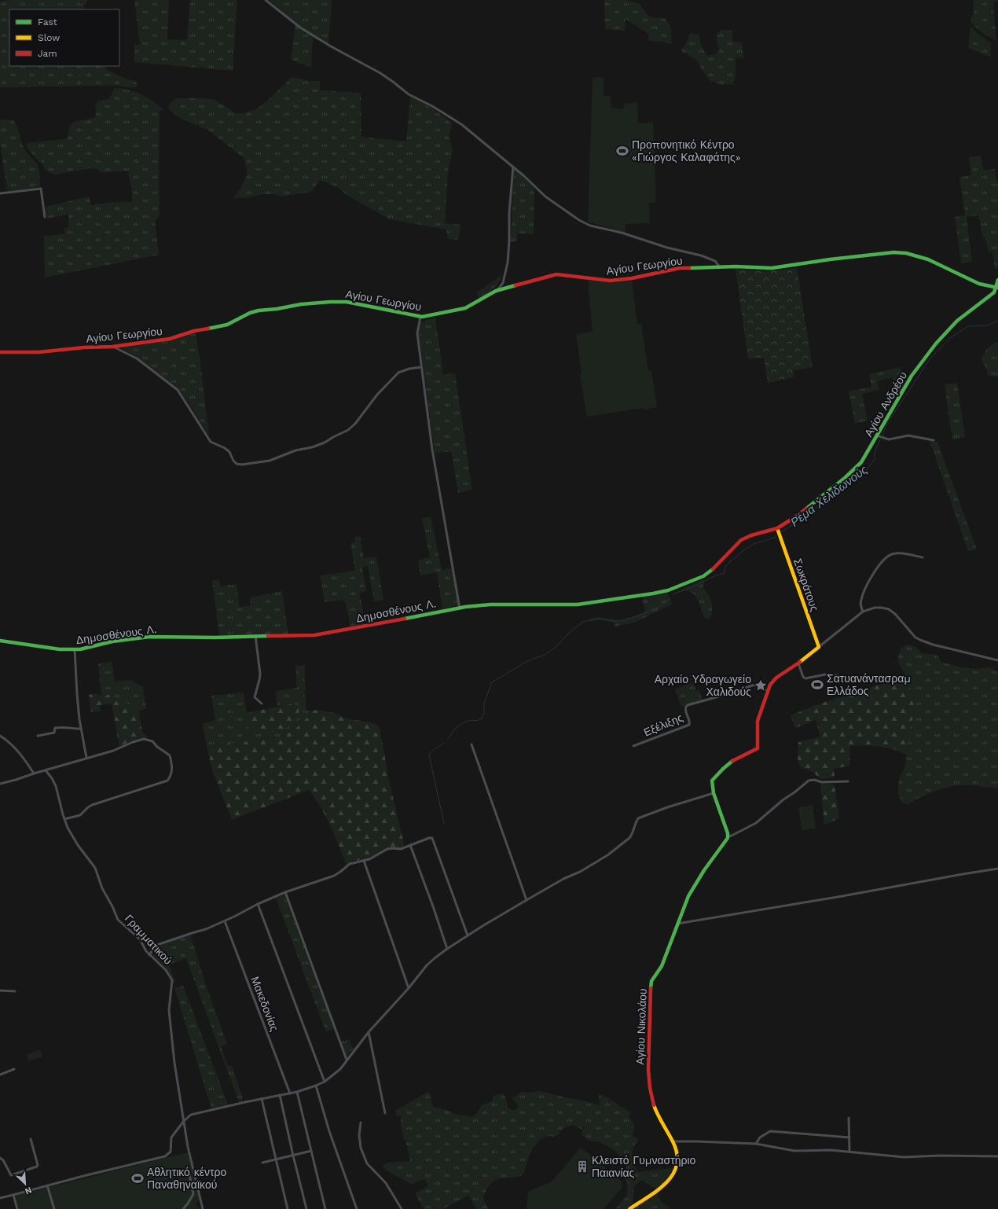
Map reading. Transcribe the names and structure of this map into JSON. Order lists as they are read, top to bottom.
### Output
{
  "streets": {
    "street": [
      "Αγίου Γεωργίου",
      "Αγίου Ανδρέου",
      "Σωκράτους",
      "Δημοσθένους Λ.",
      "Εξέλιξης",
      "Γραμματικού",
      "Μακεδονίας",
      "Αγίου Νικολάου"
    ]
  },
  "crossings": [
    ["Αγίου Γεωργίου", "Αγίου Ανδρέου"],
    ["Αγίου Ανδρέου", "Σωκράτους"],
    ["Αγίου Ανδρέου", "Δημοσθένους Λ."],
    ["Σωκράτους", "Δημοσθένους Λ."]
  ],
  "water": ["Ρέμα Χελιδωνούς"],
  "places": {
    "sports": ["Προπονητικό Κέντρο «Γιώργος Καλαφάτης»", "Σατυανάντασραμ Ελλάδος", "Αθλητικό κέντρο Παναθηναϊκού"],
    "place": ["Αρχαίο Υδραγωγείο Χαλιδούς"],
    "building": ["Κλειστό Γυμναστήριο Παιανίας"]
  },
  "legend": ["Fast", "Slow", "Jam"],
  "north": "bottom right"
}
